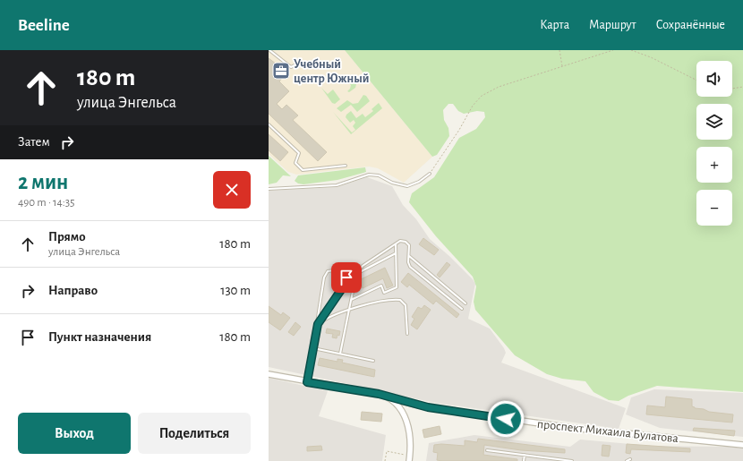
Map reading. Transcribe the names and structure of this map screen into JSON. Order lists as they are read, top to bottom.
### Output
{
  "streets": {
    "street": ["проспект Михаила Булатова"]
  },
  "places": {
    "office": ["Учебный центр Южный"]
  },
  "page": {
    "header": "Beeline",
    "nav": ["Карта", "Маршрут", "Сохранённые"],
    "turn": ["180 m", "улица Энгельса"],
    "map_buttons": ["+", "−"],
    "then": "Затем",
    "heading": ["2 мин", "490 m · 14:35"],
    "list": [
      {
        "name": "Прямо",
        "note": "улица Энгельса",
        "value": "180 m"
      },
      {
        "name": "Направо",
        "value": "130 m"
      },
      {
        "name": "Пункт назначения",
        "value": "180 m"
      }
    ],
    "buttons": ["Выход", "Поделиться"]
  }
}
